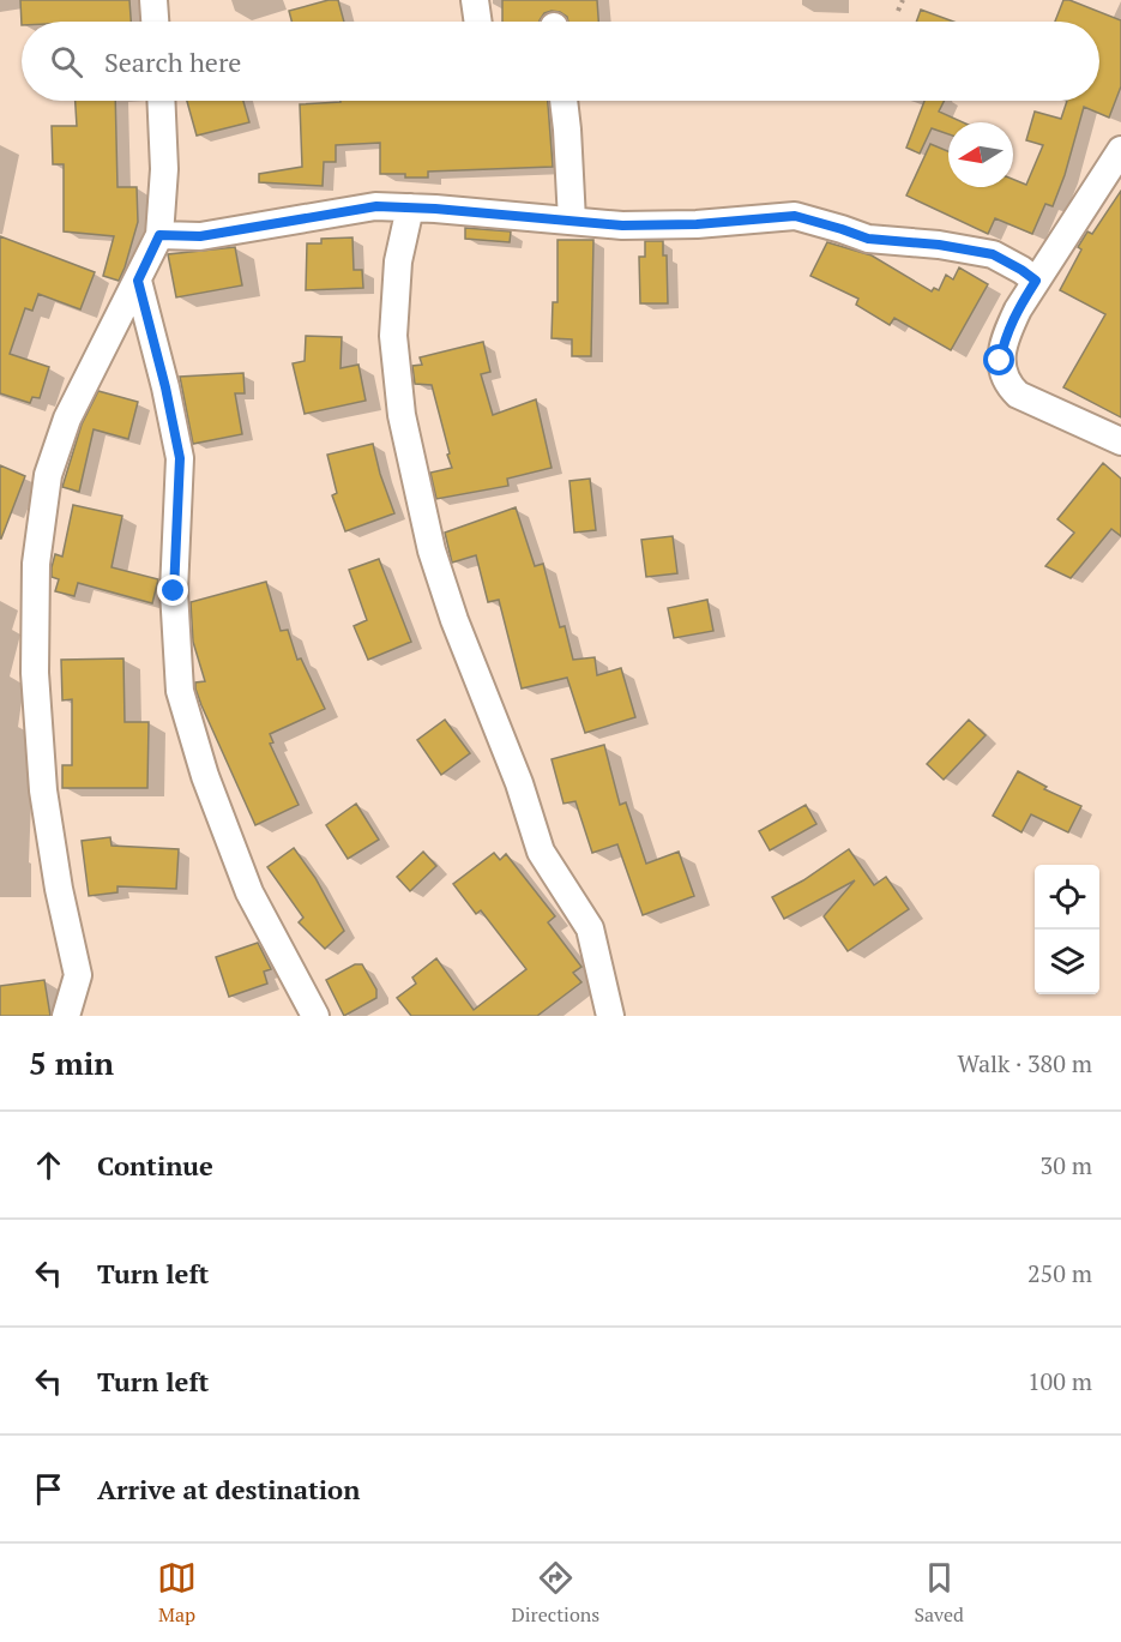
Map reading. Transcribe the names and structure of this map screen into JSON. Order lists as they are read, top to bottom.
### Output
{
  "north": "left",
  "page": {
    "search": "Search here",
    "heading": ["5 min", "Walk · 380 m"],
    "list": [
      ["Continue", "30 m"],
      ["Turn left", "250 m"],
      ["Turn left", "100 m"],
      "Arrive at destination"
    ],
    "nav": ["Map", "Directions", "Saved"]
  }
}
